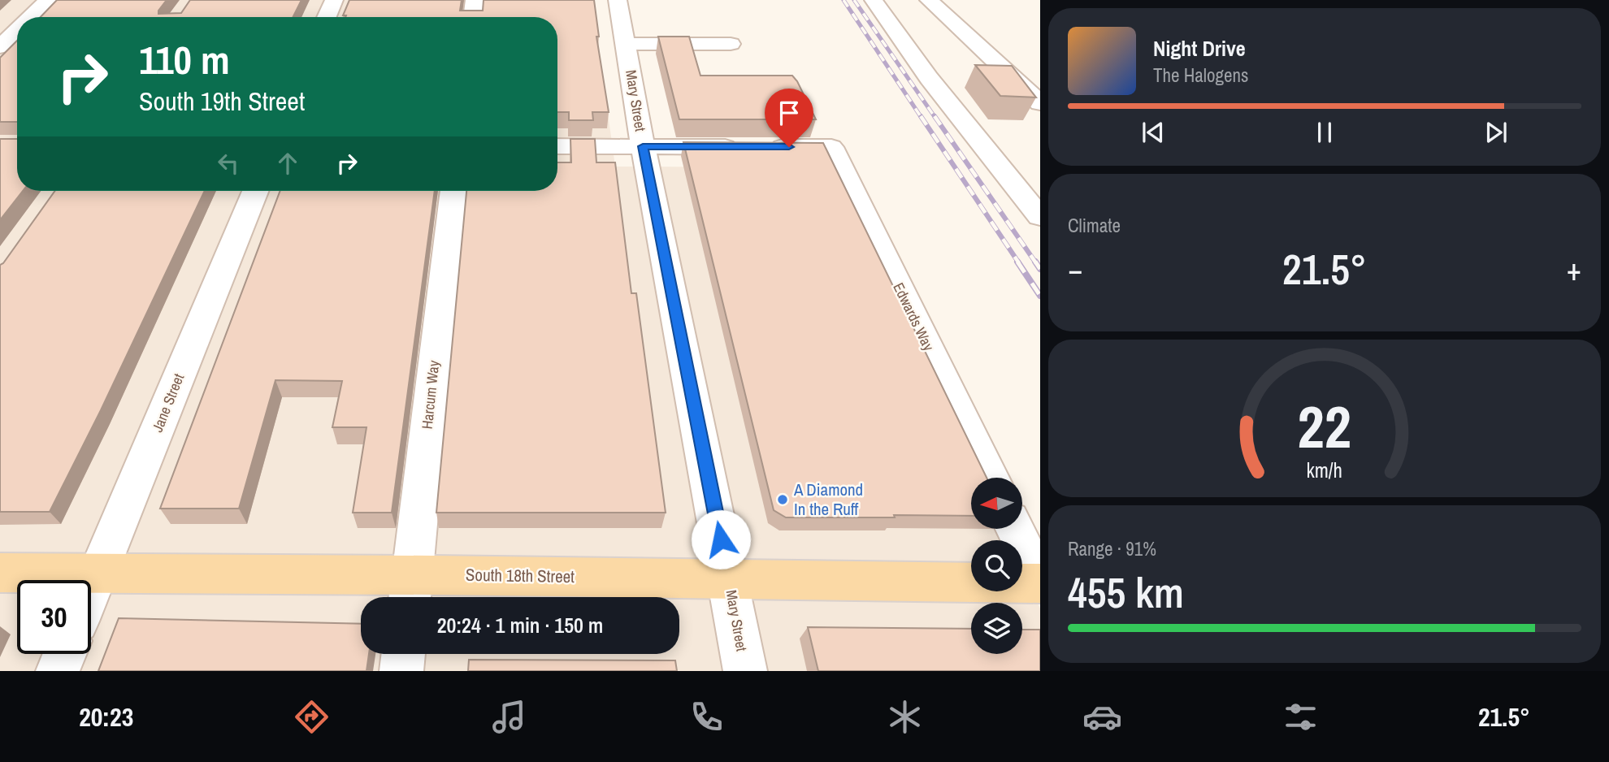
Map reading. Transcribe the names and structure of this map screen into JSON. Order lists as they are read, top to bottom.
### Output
{
  "streets": {
    "main road": ["South 18th Street"],
    "street": [
      "Mary Street",
      "Edwards Way",
      "Harcum Way",
      "Jane Street"
    ]
  },
  "crossings": [
    ["Mary Street", "Edwards Way"],
    ["Mary Street", "South 18th Street"],
    ["Harcum Way", "South 18th Street"],
    ["Jane Street", "South 18th Street"]
  ],
  "places": ["A Diamond In the Ruff"],
  "north": "left",
  "page": {
    "turn": ["110 m", "South 19th Street"],
    "song": ["Night Drive", "The Halogens"],
    "tile": [
      "Climate",
      ["Range · 91%", "455 km"]
    ],
    "heat": ["−", "21.5°", "+"],
    "limit": "30",
    "trip": "20:24 · 1 min · 150 m",
    "tabs": ["20:23", "21.5°"],
    "gauge": ["22", "km/h"]
  }
}
